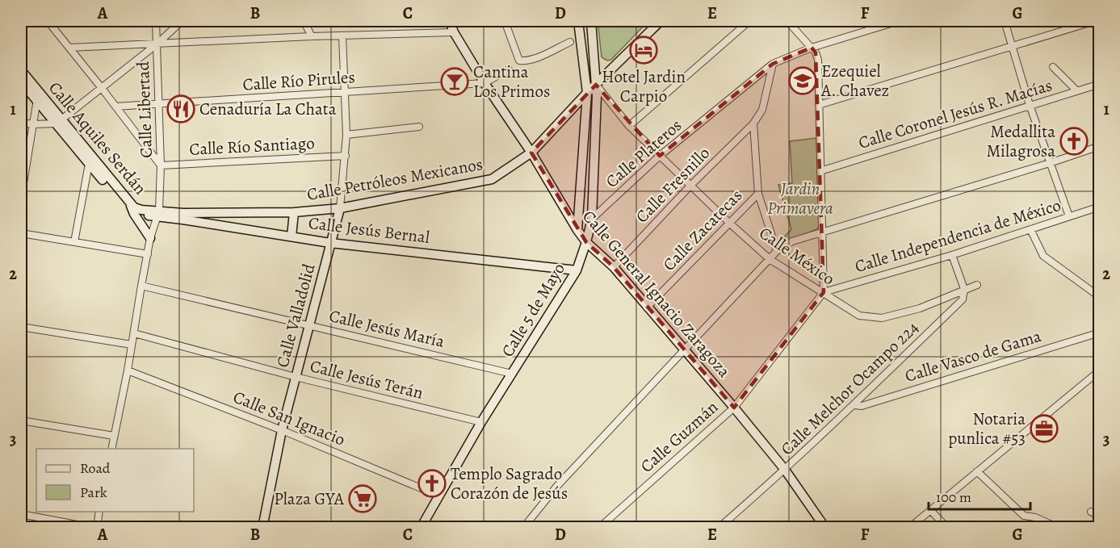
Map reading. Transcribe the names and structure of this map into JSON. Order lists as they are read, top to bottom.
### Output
{
  "streets": {
    "street": [
      "Calle Río Pirules",
      "Calle Libertad",
      "Calle Coronel Jesús R. Macías",
      "Calle Aquiles Serdán",
      "Calle Río Santiago",
      "Calle Plateros",
      "Calle Petróleos Mexicanos",
      "Calle Fresnillo",
      "Calle Jesús Bernal",
      "Calle Zacatecas",
      "Calle Independencia de México",
      "Calle México",
      "Calle General Ignacio Zaragoza",
      "Calle 5 de Mayo",
      "Calle Valladolid",
      "Calle Jesús María",
      "Calle Vasco de Gama",
      "Calle Jesús Terán",
      "Calle Melchor Ocampo 224",
      "Calle San Ignacio",
      "Calle Guzmán"
    ]
  },
  "crossings": [
    ["Calle Río Pirules", "Calle Libertad"],
    ["Calle Río Pirules", "Calle General Ignacio Zaragoza"],
    ["Calle Libertad", "Calle Aquiles Serdán"],
    ["Calle Libertad", "Calle Río Santiago"],
    ["Calle Libertad", "Calle Petróleos Mexicanos"],
    ["Calle Libertad", "Calle Jesús Bernal"],
    ["Calle Libertad", "Calle Jesús María"],
    ["Calle Aquiles Serdán", "Calle Petróleos Mexicanos"],
    ["Calle Aquiles Serdán", "Calle Jesús Bernal"],
    ["Calle Plateros", "Calle México"],
    ["Calle Plateros", "Calle 5 de Mayo"],
    ["Calle Petróleos Mexicanos", "Calle Jesús Bernal"],
    ["Calle Petróleos Mexicanos", "Calle México"],
    ["Calle Petróleos Mexicanos", "Calle General Ignacio Zaragoza"],
    ["Calle Petróleos Mexicanos", "Calle 5 de Mayo"],
    ["Calle Petróleos Mexicanos", "Calle Valladolid"],
    ["Calle Fresnillo", "Calle México"],
    ["Calle Fresnillo", "Calle General Ignacio Zaragoza"],
    ["Calle Jesús Bernal", "Calle 5 de Mayo"],
    ["Calle Jesús Bernal", "Calle Valladolid"],
    ["Calle Zacatecas", "Calle México"],
    ["Calle Zacatecas", "Calle General Ignacio Zaragoza"],
    ["Calle Independencia de México", "Calle México"],
    ["Calle Independencia de México", "Calle Guzmán"],
    ["Calle México", "Calle 5 de Mayo"],
    ["Calle México", "Calle Melchor Ocampo 224"],
    ["Calle México", "Calle Guzmán"],
    ["Calle General Ignacio Zaragoza", "Calle 5 de Mayo"],
    ["Calle General Ignacio Zaragoza", "Calle Melchor Ocampo 224"],
    ["Calle General Ignacio Zaragoza", "Calle Guzmán"],
    ["Calle 5 de Mayo", "Calle Jesús María"],
    ["Calle 5 de Mayo", "Calle Jesús Terán"],
    ["Calle 5 de Mayo", "Calle San Ignacio"],
    ["Calle Valladolid", "Calle Jesús María"],
    ["Calle Valladolid", "Calle Jesús Terán"],
    ["Calle Valladolid", "Calle San Ignacio"],
    ["Calle Vasco de Gama", "Calle Melchor Ocampo 224"]
  ],
  "parks": ["Jardin Primavera"],
  "places": {
    "hotel": ["Hotel Jardin Carpio"],
    "school or university": ["Ezequiel A. Chavez"],
    "bar": ["Cantina Los Primos"],
    "restaurant": ["Cenaduría La Chata"],
    "church": ["Medallita Milagrosa", "Templo Sagrado Corazón de Jesús"],
    "office": ["Notaria punlica #53"],
    "supermarket": ["Plaza GYA"]
  },
  "legend": ["Road", "Park"],
  "scale_bar": "100 m",
  "grid": {
    "columns": [
      "A",
      "B",
      "C",
      "D",
      "E",
      "F",
      "G"
    ],
    "rows": ["1", "2", "3"]
  }
}
